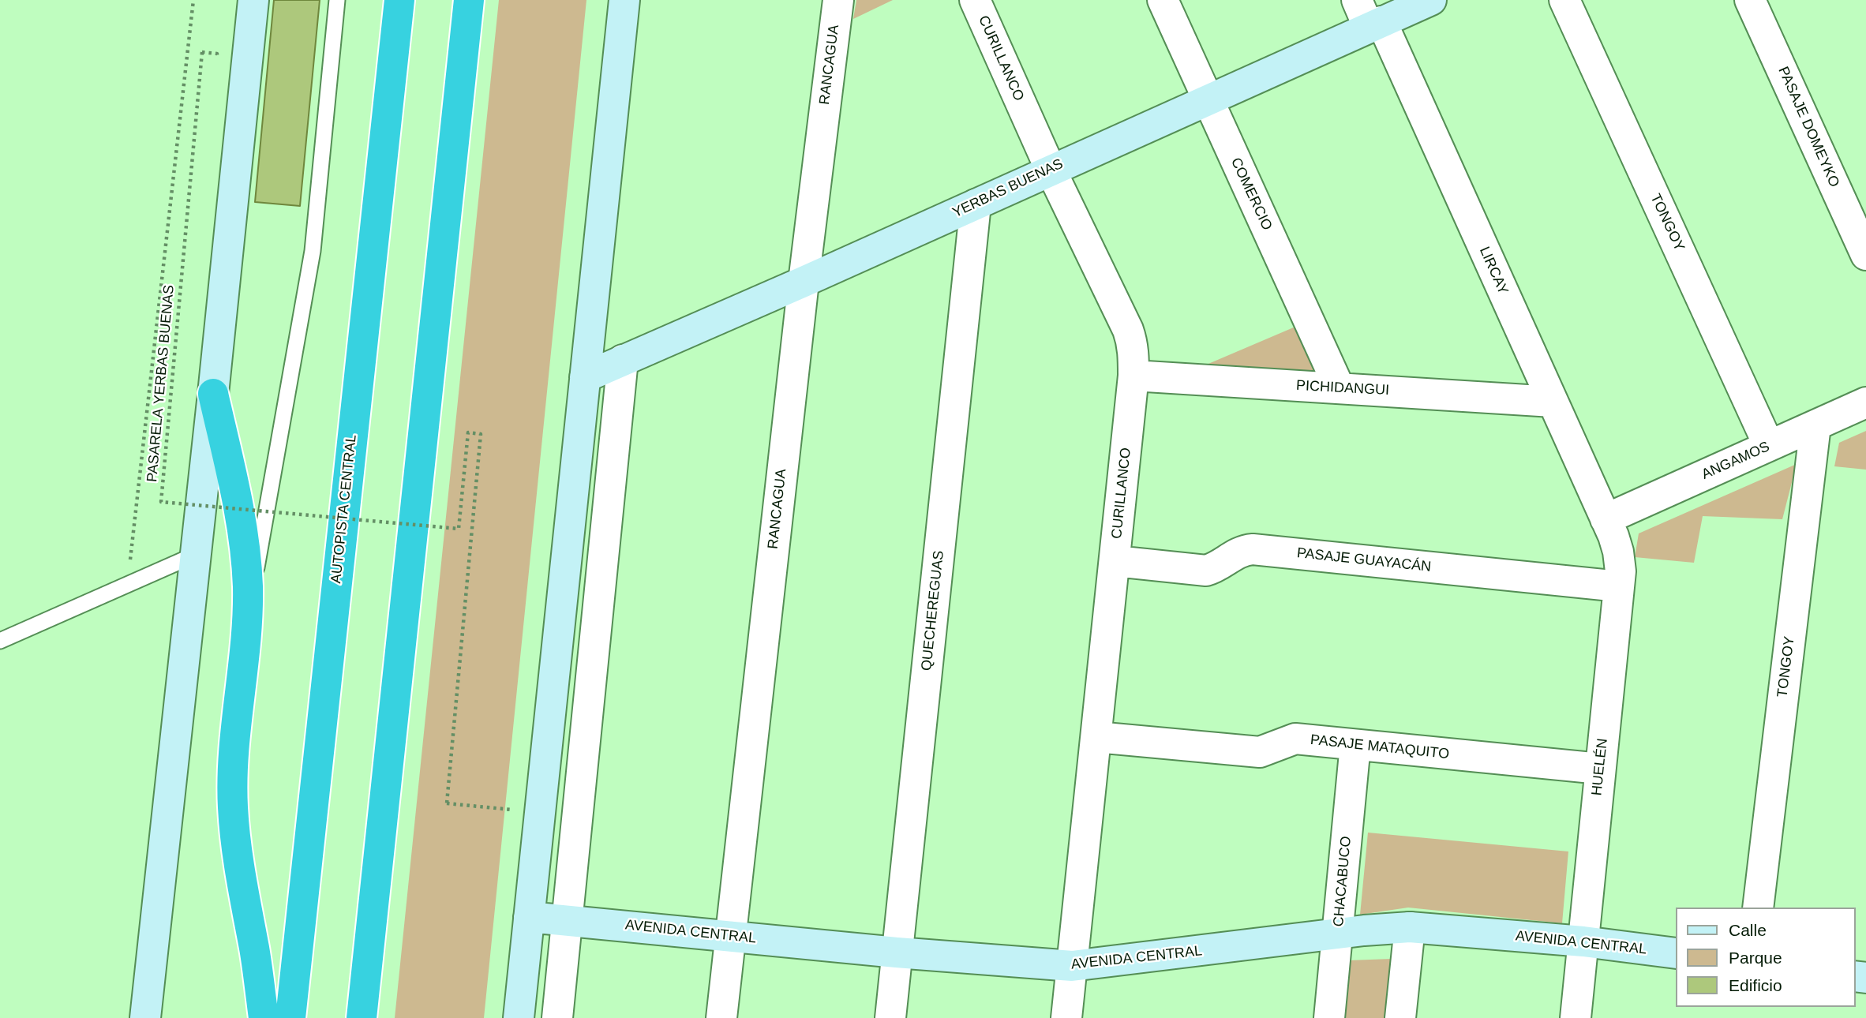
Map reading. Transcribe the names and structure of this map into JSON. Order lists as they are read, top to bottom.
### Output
{
  "streets": {
    "highway": ["AUTOPISTA CENTRAL"],
    "street": [
      "CURILLANCO",
      "RANCAGUA",
      "PASAJE DOMEYKO",
      "YERBAS BUENAS",
      "COMERCIO",
      "TONGOY",
      "LIRCAY",
      "PICHIDANGUI",
      "ANGAMOS",
      "PASAJE GUAYACÁN",
      "QUECHEREGUAS",
      "PASAJE MATAQUITO",
      "HUELÉN",
      "CHACABUCO",
      "AVENIDA CENTRAL"
    ],
    "path": ["PASARELA YERBAS BUENAS"]
  },
  "crossings": [
    ["CURILLANCO", "YERBAS BUENAS"],
    ["CURILLANCO", "PICHIDANGUI"],
    ["CURILLANCO", "PASAJE GUAYACÁN"],
    ["CURILLANCO", "PASAJE MATAQUITO"],
    ["CURILLANCO", "AVENIDA CENTRAL"],
    ["RANCAGUA", "YERBAS BUENAS"],
    ["RANCAGUA", "AVENIDA CENTRAL"],
    ["YERBAS BUENAS", "COMERCIO"],
    ["YERBAS BUENAS", "LIRCAY"],
    ["YERBAS BUENAS", "QUECHEREGUAS"],
    ["COMERCIO", "PICHIDANGUI"],
    ["TONGOY", "ANGAMOS"],
    ["LIRCAY", "PICHIDANGUI"],
    ["LIRCAY", "ANGAMOS"],
    ["LIRCAY", "HUELÉN"],
    ["ANGAMOS", "HUELÉN"],
    ["PASAJE GUAYACÁN", "HUELÉN"],
    ["QUECHEREGUAS", "AVENIDA CENTRAL"],
    ["PASAJE MATAQUITO", "HUELÉN"],
    ["PASAJE MATAQUITO", "CHACABUCO"],
    ["HUELÉN", "AVENIDA CENTRAL"],
    ["CHACABUCO", "AVENIDA CENTRAL"]
  ],
  "legend": ["Calle", "Parque", "Edificio"]
}
